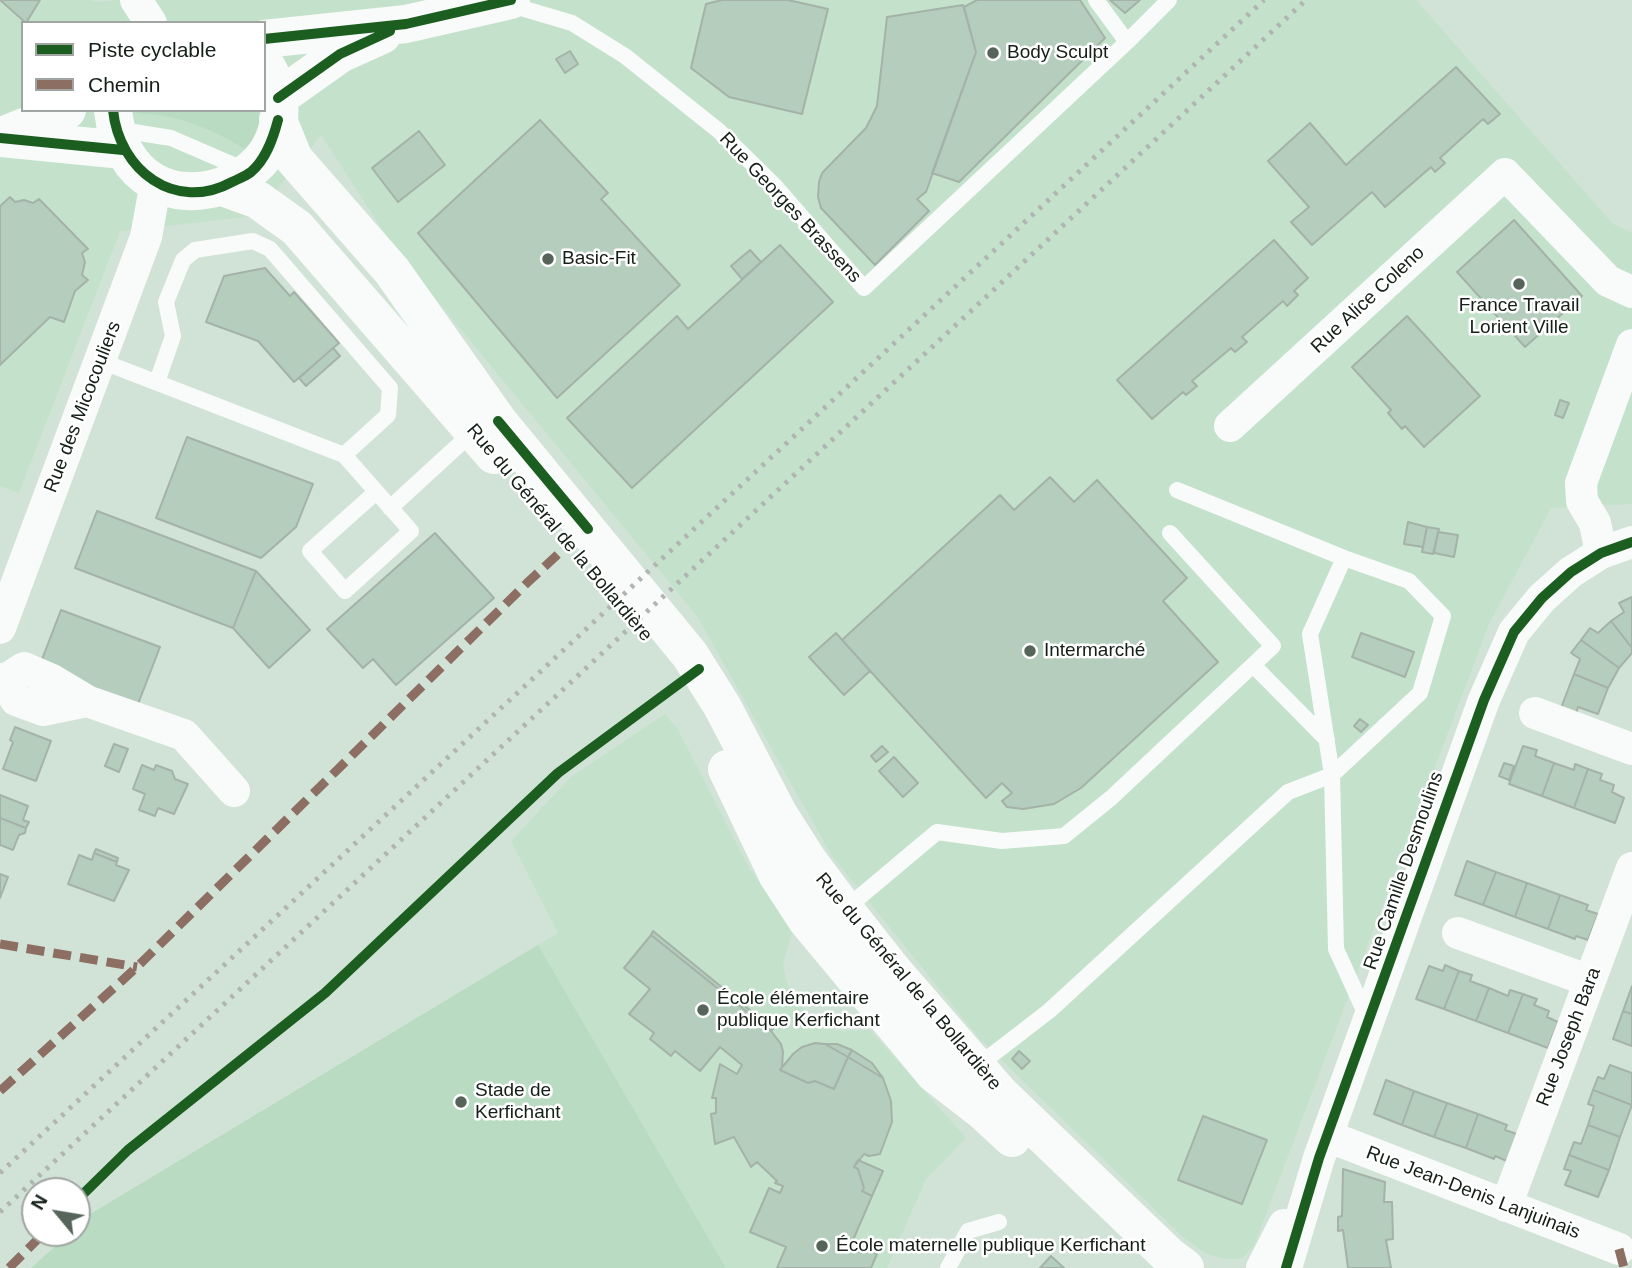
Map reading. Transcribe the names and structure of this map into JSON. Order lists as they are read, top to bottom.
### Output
{
  "streets": {
    "main road": ["Rue du Général de la Bollardière"],
    "street": [
      "Rue Alice Coleno",
      "Rue des Micocouliers",
      "Rue Camille Desmoulins",
      "Rue Joseph Bara",
      "Rue Jean-Denis Lanjuinais"
    ],
    "lane": ["Rue Georges Brassens"]
  },
  "crossings": [
    ["Rue Camille Desmoulins", "Rue Jean-Denis Lanjuinais"],
    ["Rue Joseph Bara", "Rue Jean-Denis Lanjuinais"]
  ],
  "places": [
    "Body Sculpt",
    "Basic-Fit",
    "France Travail Lorient Ville",
    "Intermarché",
    "École élémentaire publique Kerfichant",
    "Stade de Kerfichant",
    "École maternelle publique Kerfichant"
  ],
  "legend": ["Piste cyclable", "Chemin"],
  "north": "top left"
}
